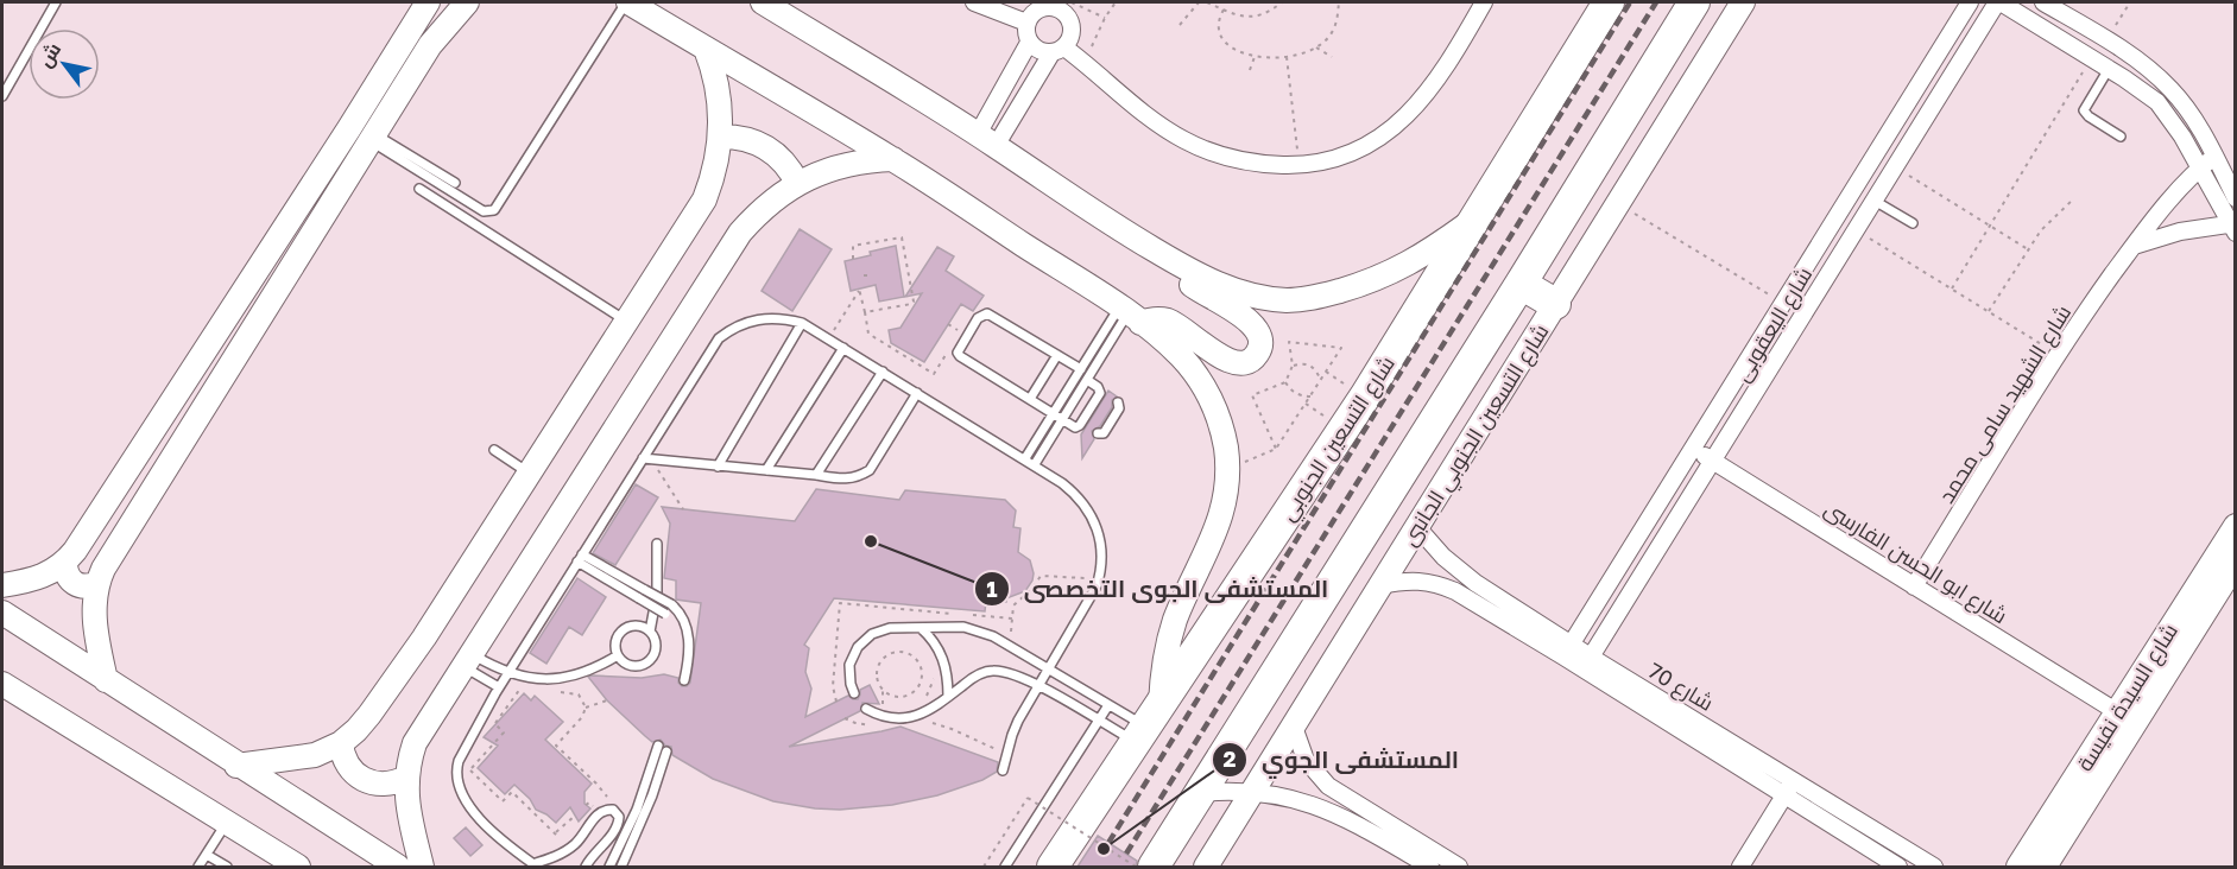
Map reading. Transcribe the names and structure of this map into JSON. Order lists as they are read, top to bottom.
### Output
{
  "streets": {
    "highway": ["شارع التسعين الجنوبي"],
    "street": [
      "شارع اليعقوبى",
      "شارع الشهيد سامى محمد",
      "شارع التسعين الجنوبي الجانبى",
      "شارع ابو الحسن الفارسى",
      "شارع 70",
      "شارع السيدة نفيسة"
    ]
  },
  "crossings": [
    ["شارع اليعقوبى", "شارع ابو الحسن الفارسى"],
    ["شارع اليعقوبى", "شارع 70"],
    ["شارع الشهيد سامى محمد", "شارع ابو الحسن الفارسى"],
    ["شارع التسعين الجنوبي الجانبى", "شارع 70"],
    ["شارع ابو الحسن الفارسى", "شارع السيدة نفيسة"]
  ],
  "places": ["المستشفى الجوى التخصصى", "المستشفى الجوي"],
  "north": "top left"
}
